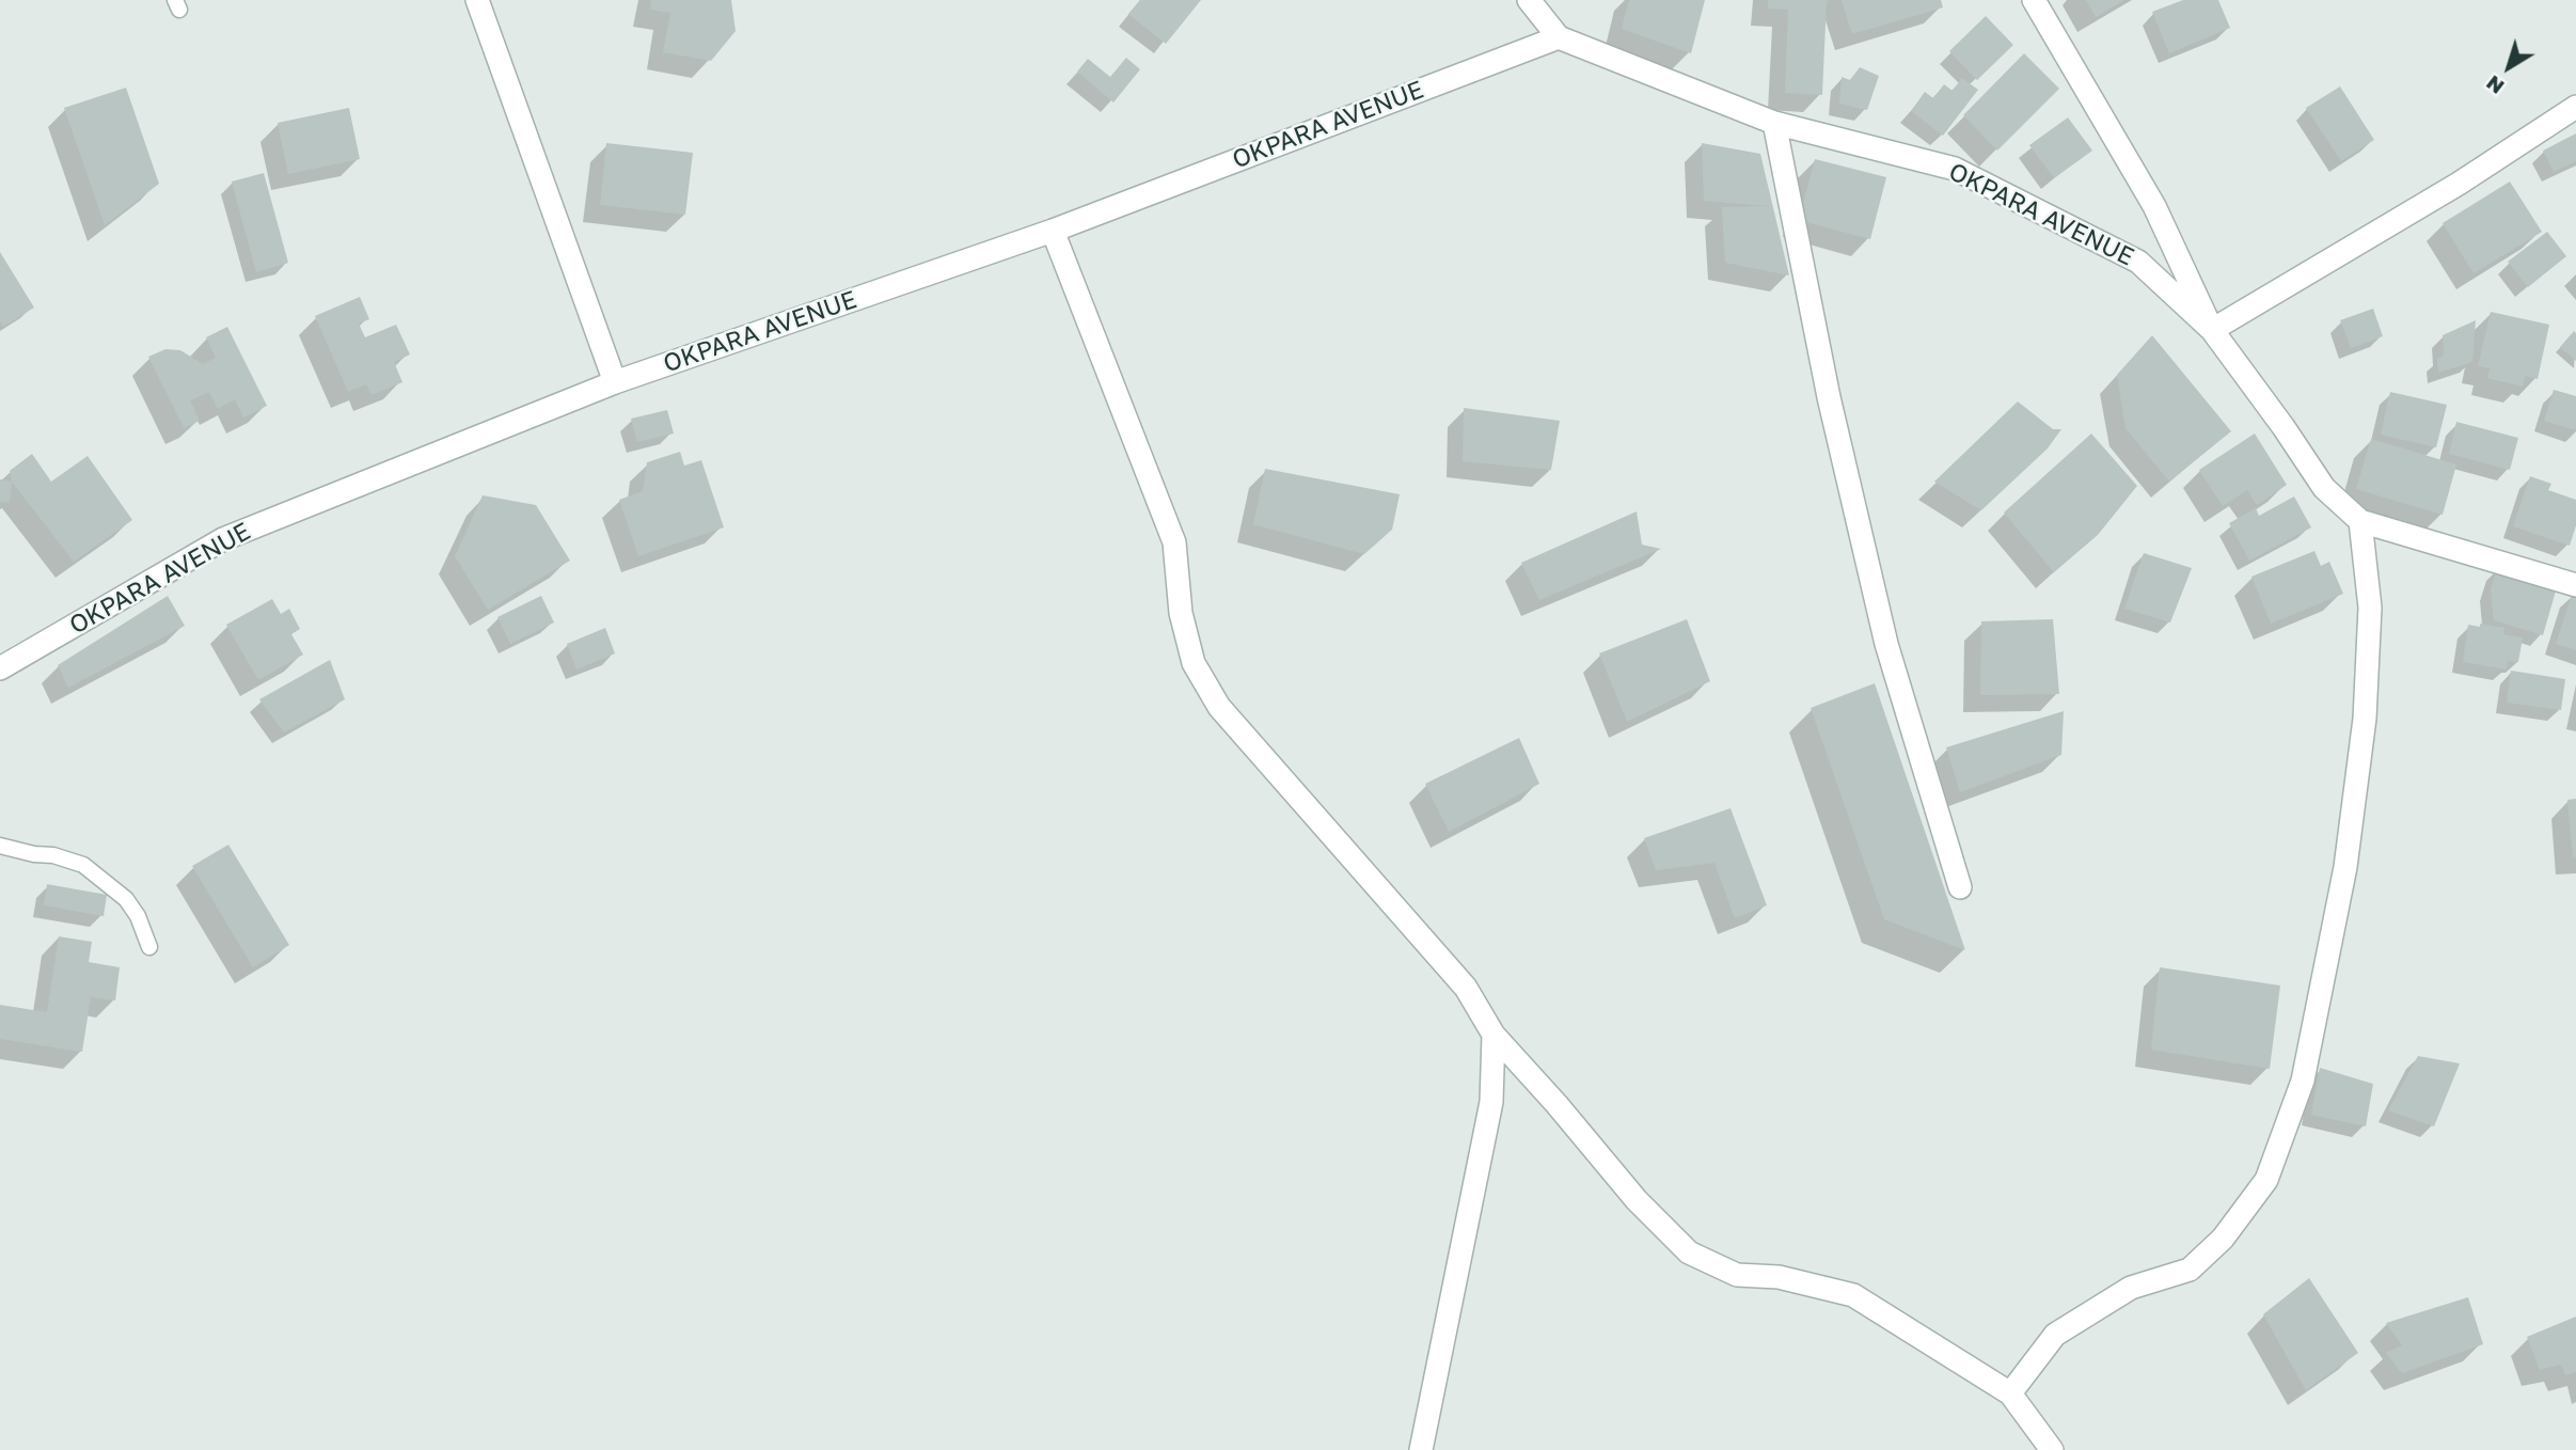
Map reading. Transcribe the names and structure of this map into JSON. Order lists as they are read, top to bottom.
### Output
{
  "streets": {
    "street": ["OKPARA AVENUE"]
  },
  "north": "bottom left"
}
